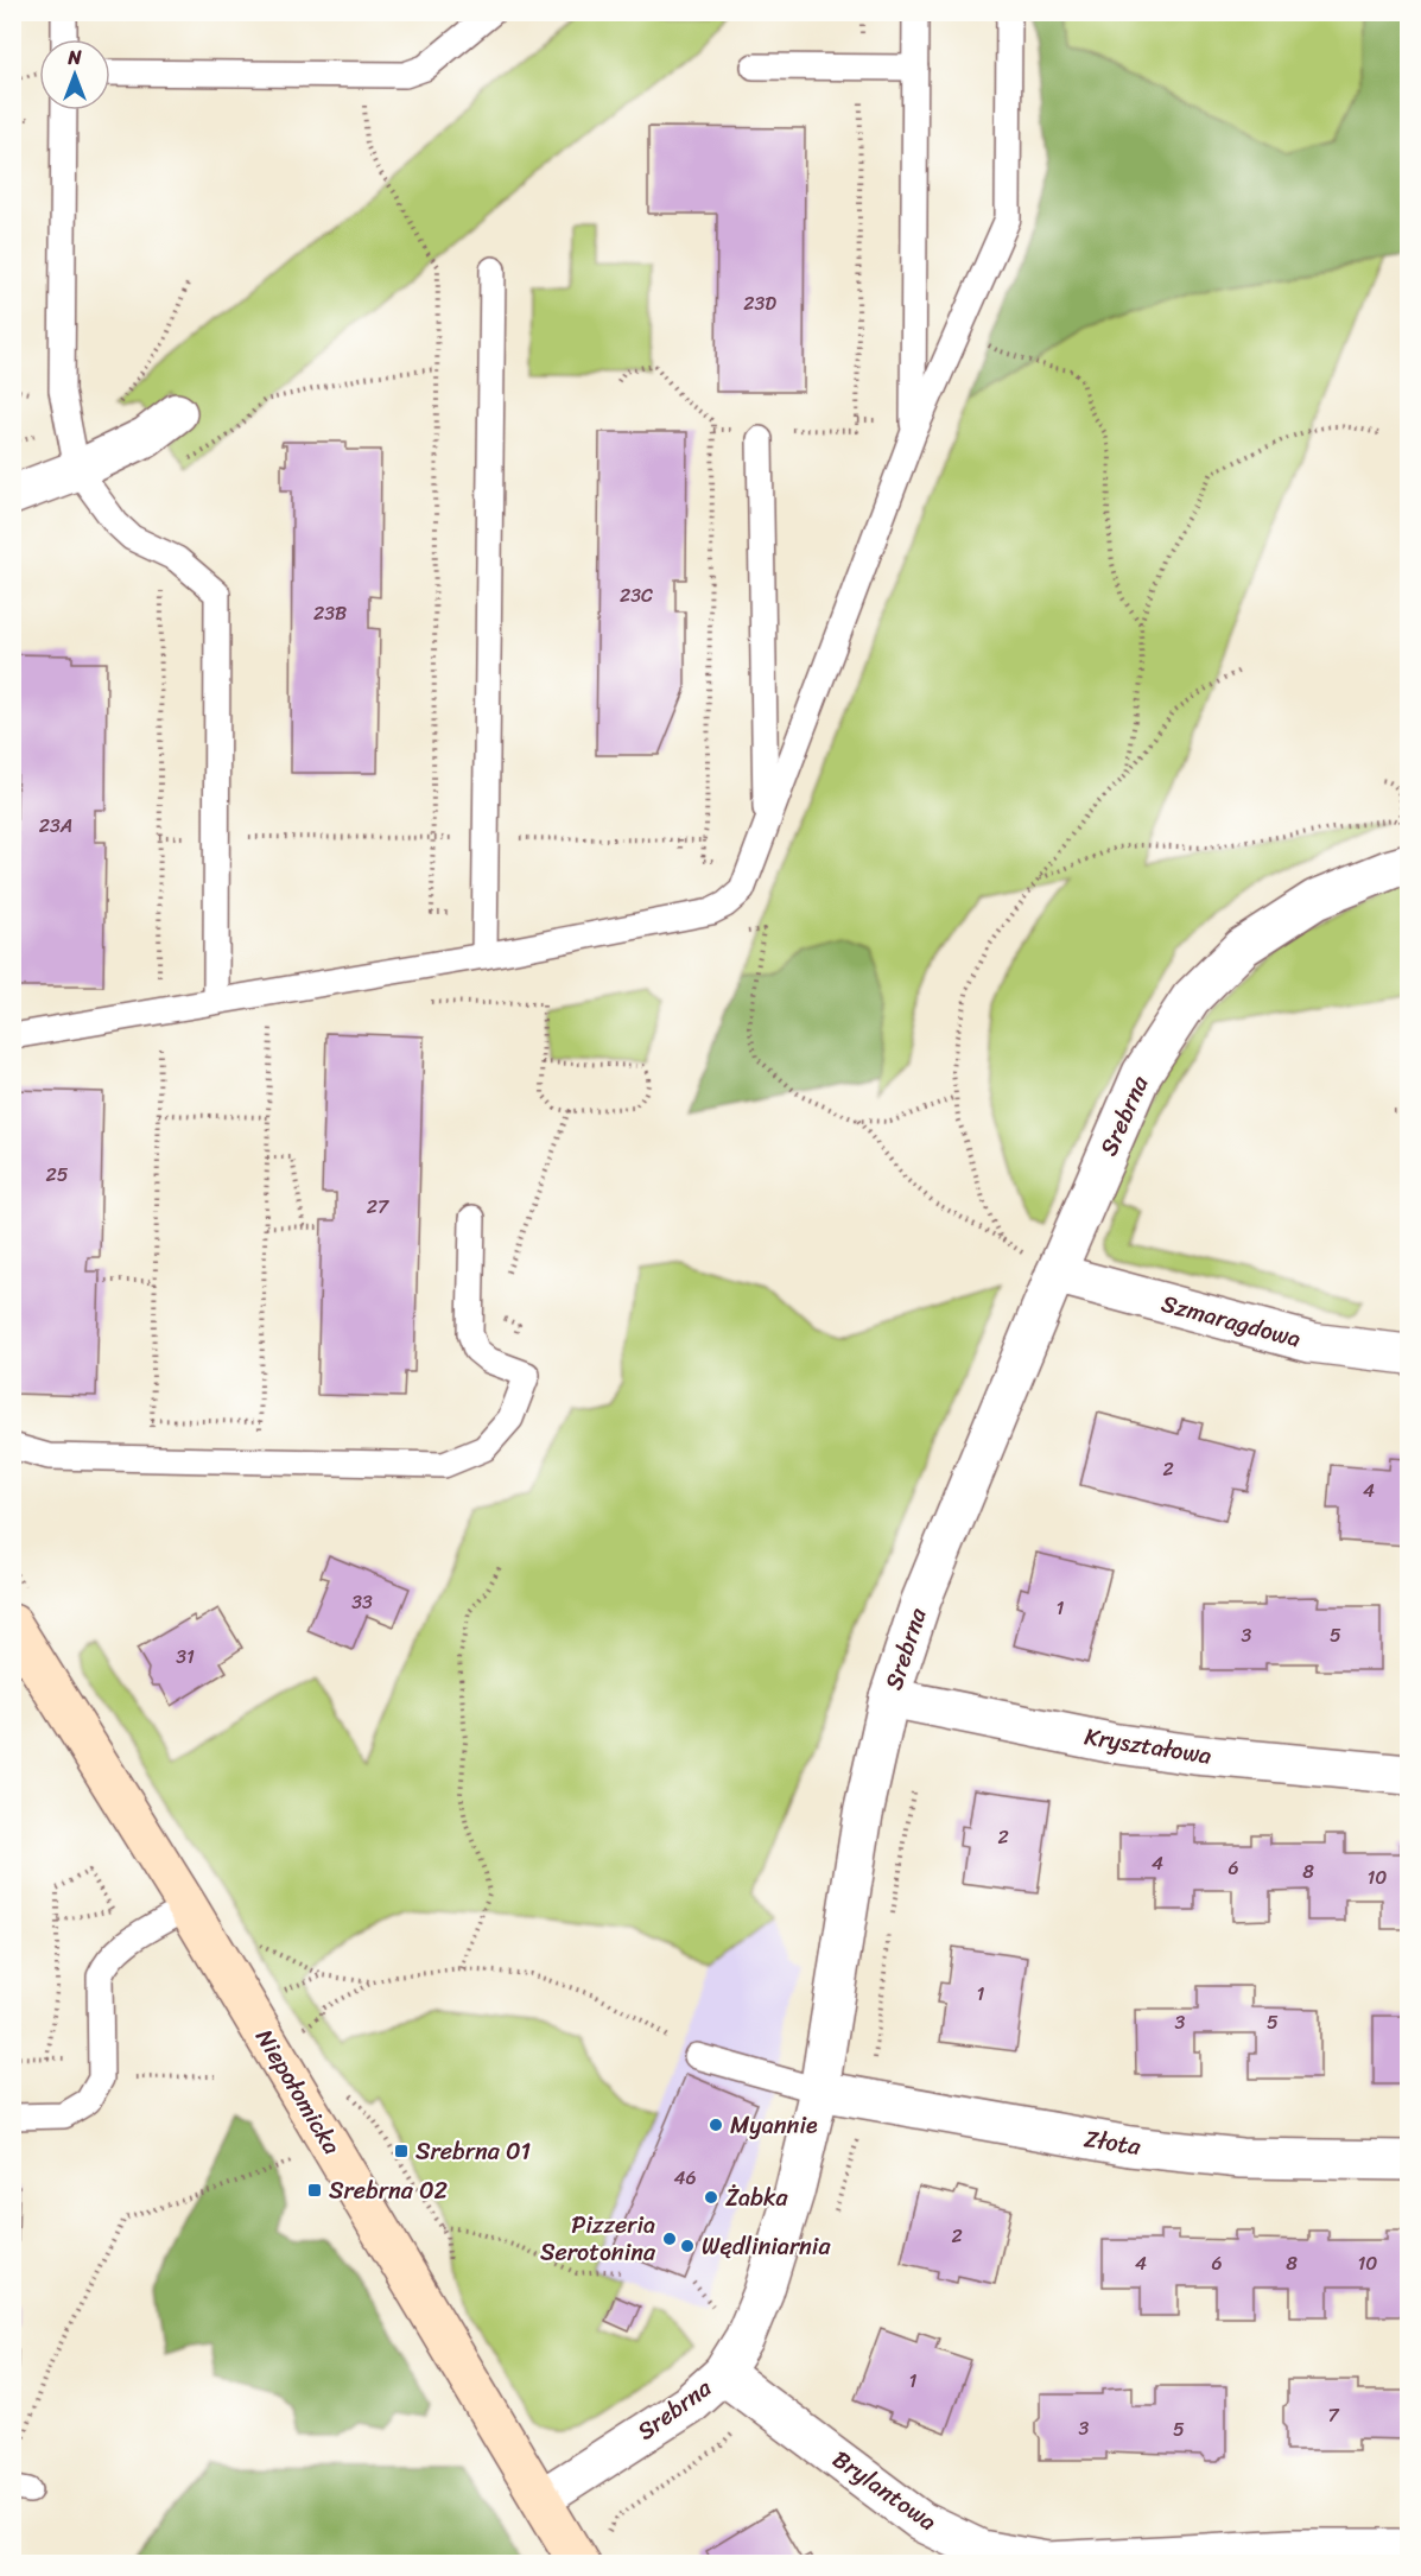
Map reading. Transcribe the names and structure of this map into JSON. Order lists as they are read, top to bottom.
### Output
{
  "streets": {
    "main road": ["Niepołomicka"],
    "street": [
      "Srebrna",
      "Szmaragdowa",
      "Kryształowa",
      "Złota",
      "Brylantowa"
    ]
  },
  "crossings": [
    ["Srebrna", "Szmaragdowa"],
    ["Srebrna", "Kryształowa"],
    ["Srebrna", "Niepołomicka"],
    ["Srebrna", "Złota"],
    ["Srebrna", "Brylantowa"]
  ],
  "places": {
    "other": [
      "Myannie",
      "Żabka",
      "Pizzeria Serotonina",
      "Wędliniarnia"
    ],
    "transit": ["Srebrna 01", "Srebrna 02"]
  },
  "house_numbers": [
    "23D",
    "23C",
    "23B",
    "23A",
    "25",
    "27",
    "2",
    "4",
    "33",
    "1",
    "3",
    "5",
    "31",
    "2",
    "4",
    "6",
    "8",
    "10",
    "1",
    "3",
    "5",
    "46",
    "2",
    "4",
    "6",
    "8",
    "10",
    "1",
    "7",
    "3",
    "5"
  ],
  "north": "top"
}
